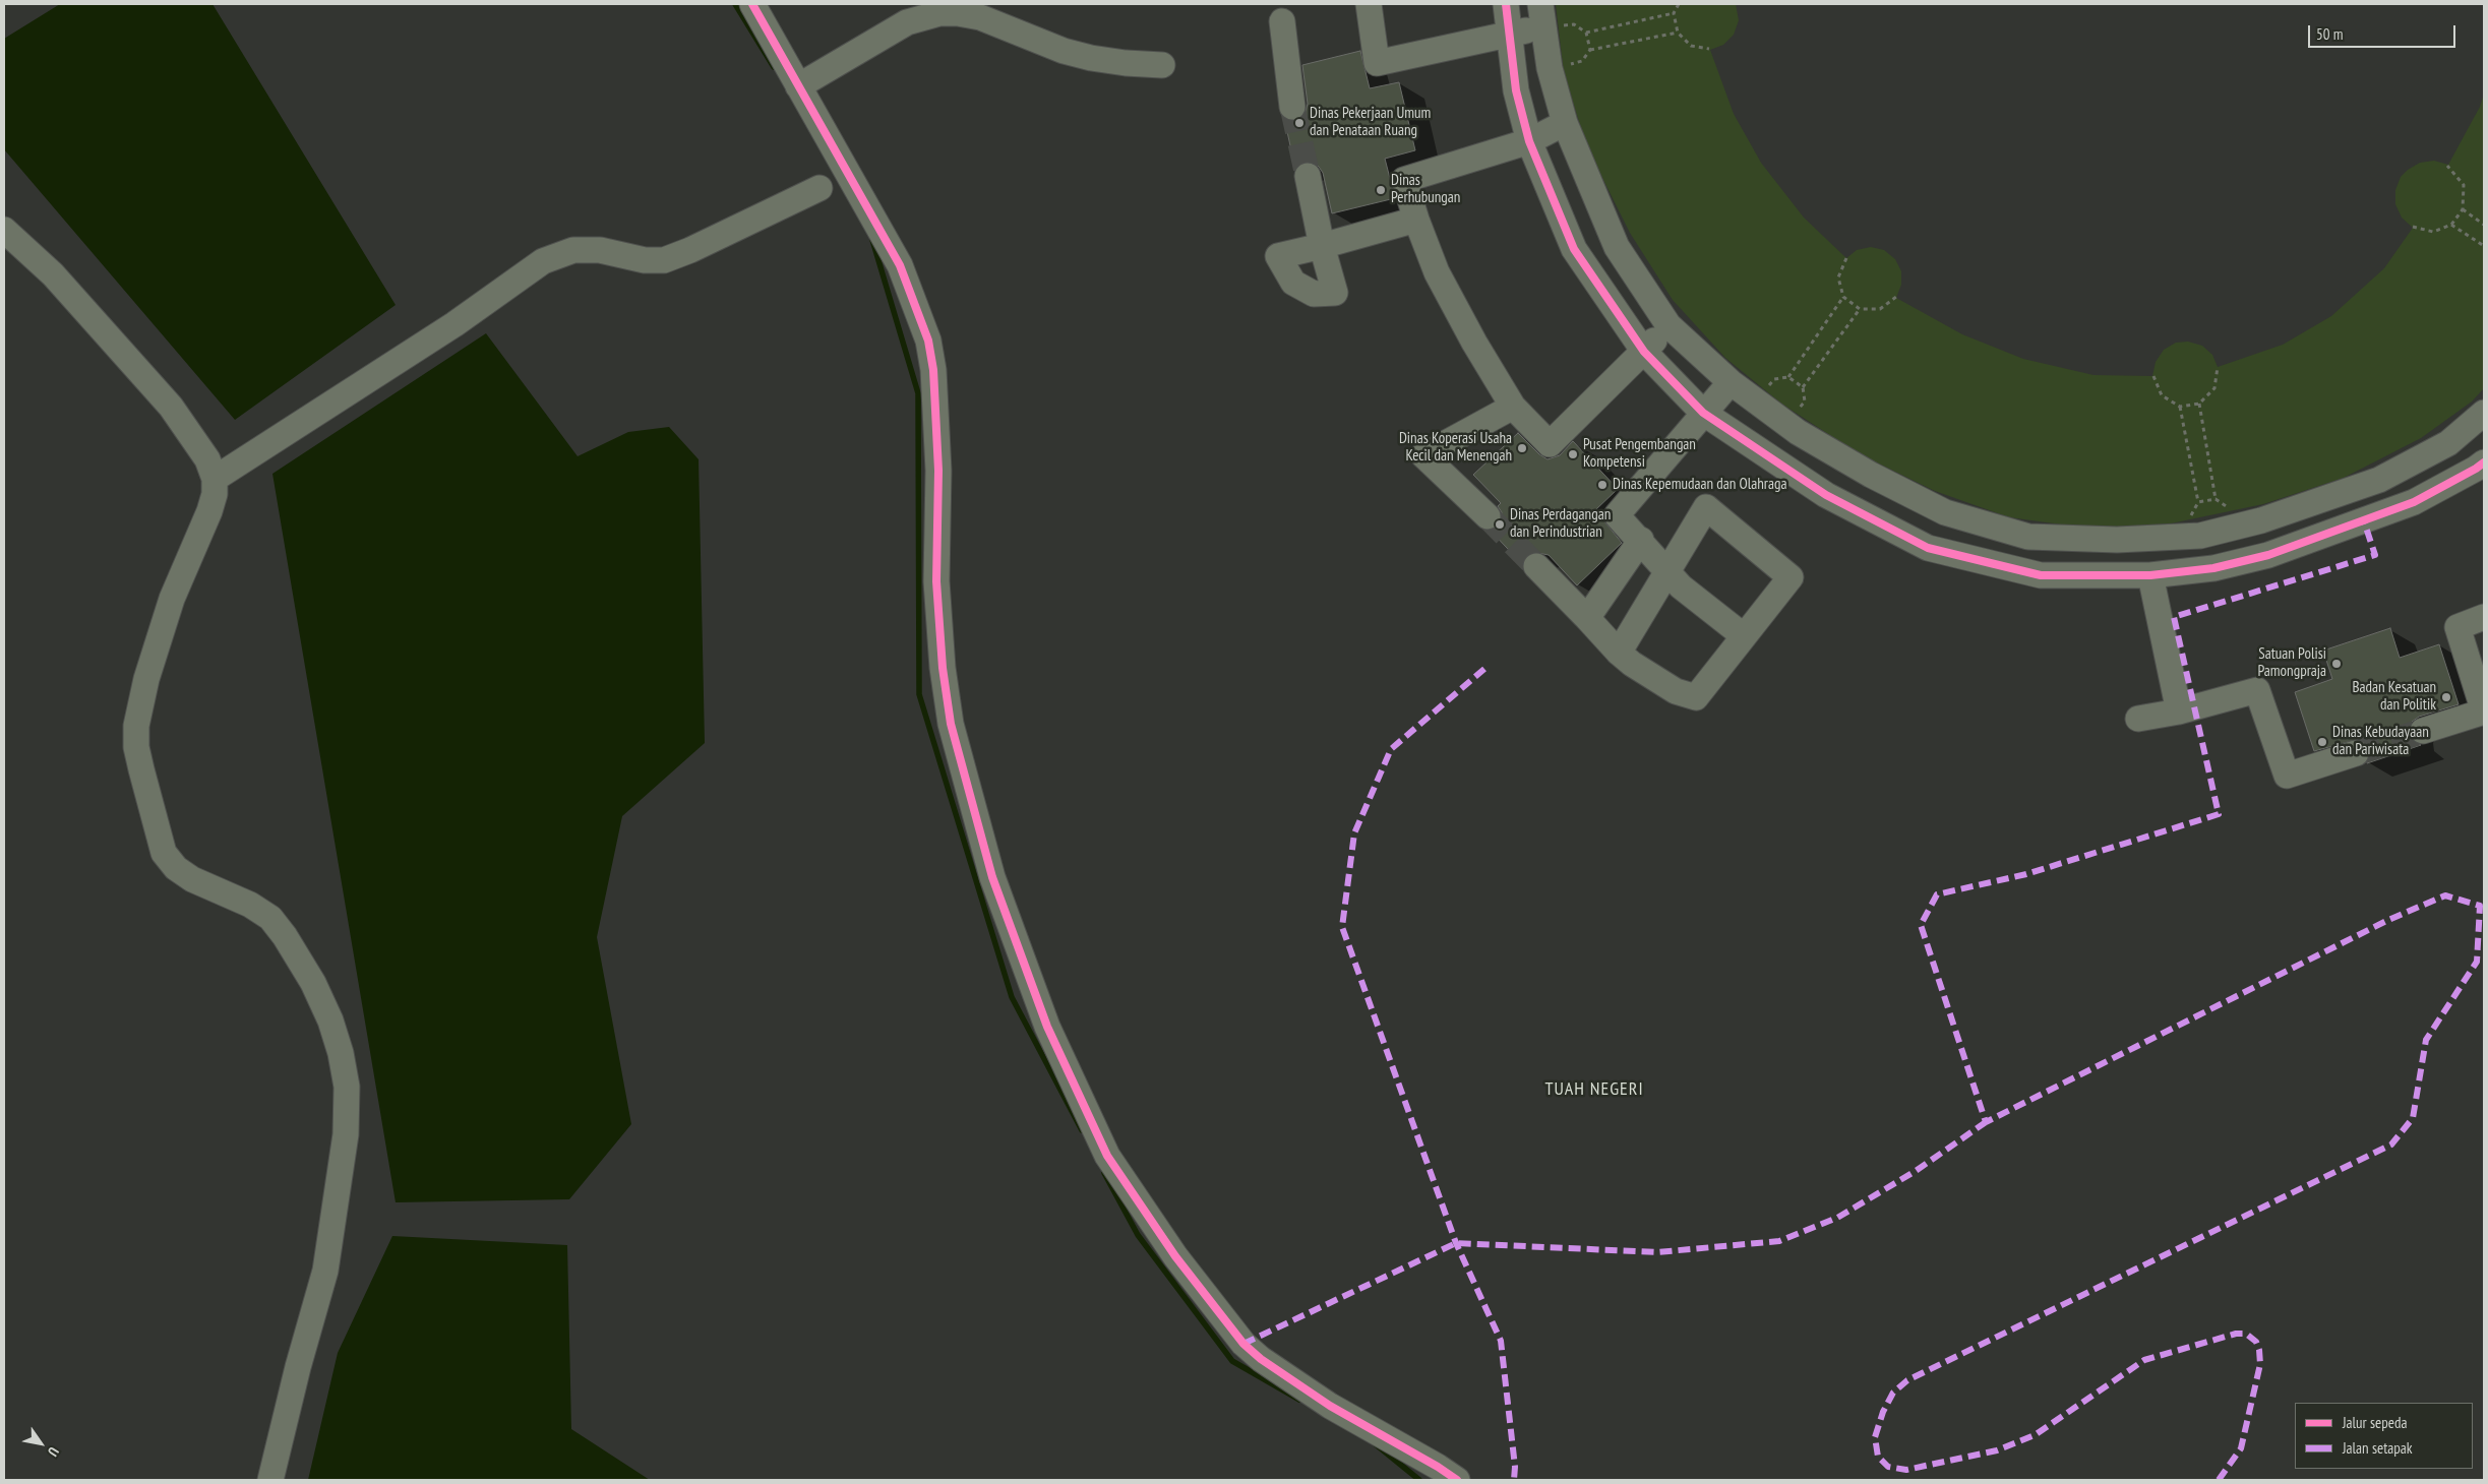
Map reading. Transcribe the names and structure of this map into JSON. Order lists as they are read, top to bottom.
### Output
{
  "districts": ["TUAH NEGERI"],
  "places": [
    "Dinas Pekerjaan Umum dan Penataan Ruang",
    "Dinas Perhubungan",
    "Dinas Koperasi Usaha Kecil dan Menengah",
    "Pusat Pengembangan Kompetensi",
    "Dinas Kepemudaan dan Olahraga",
    "Dinas Perdagangan dan Perindustrian",
    "Satuan Polisi Pamongpraja",
    "Badan Kesatuan dan Politik",
    "Dinas Kebudayaan dan Pariwisata"
  ],
  "legend": ["Jalur sepeda", "Jalan setapak"],
  "scale_bar": "50 m",
  "north": "bottom right"
}
